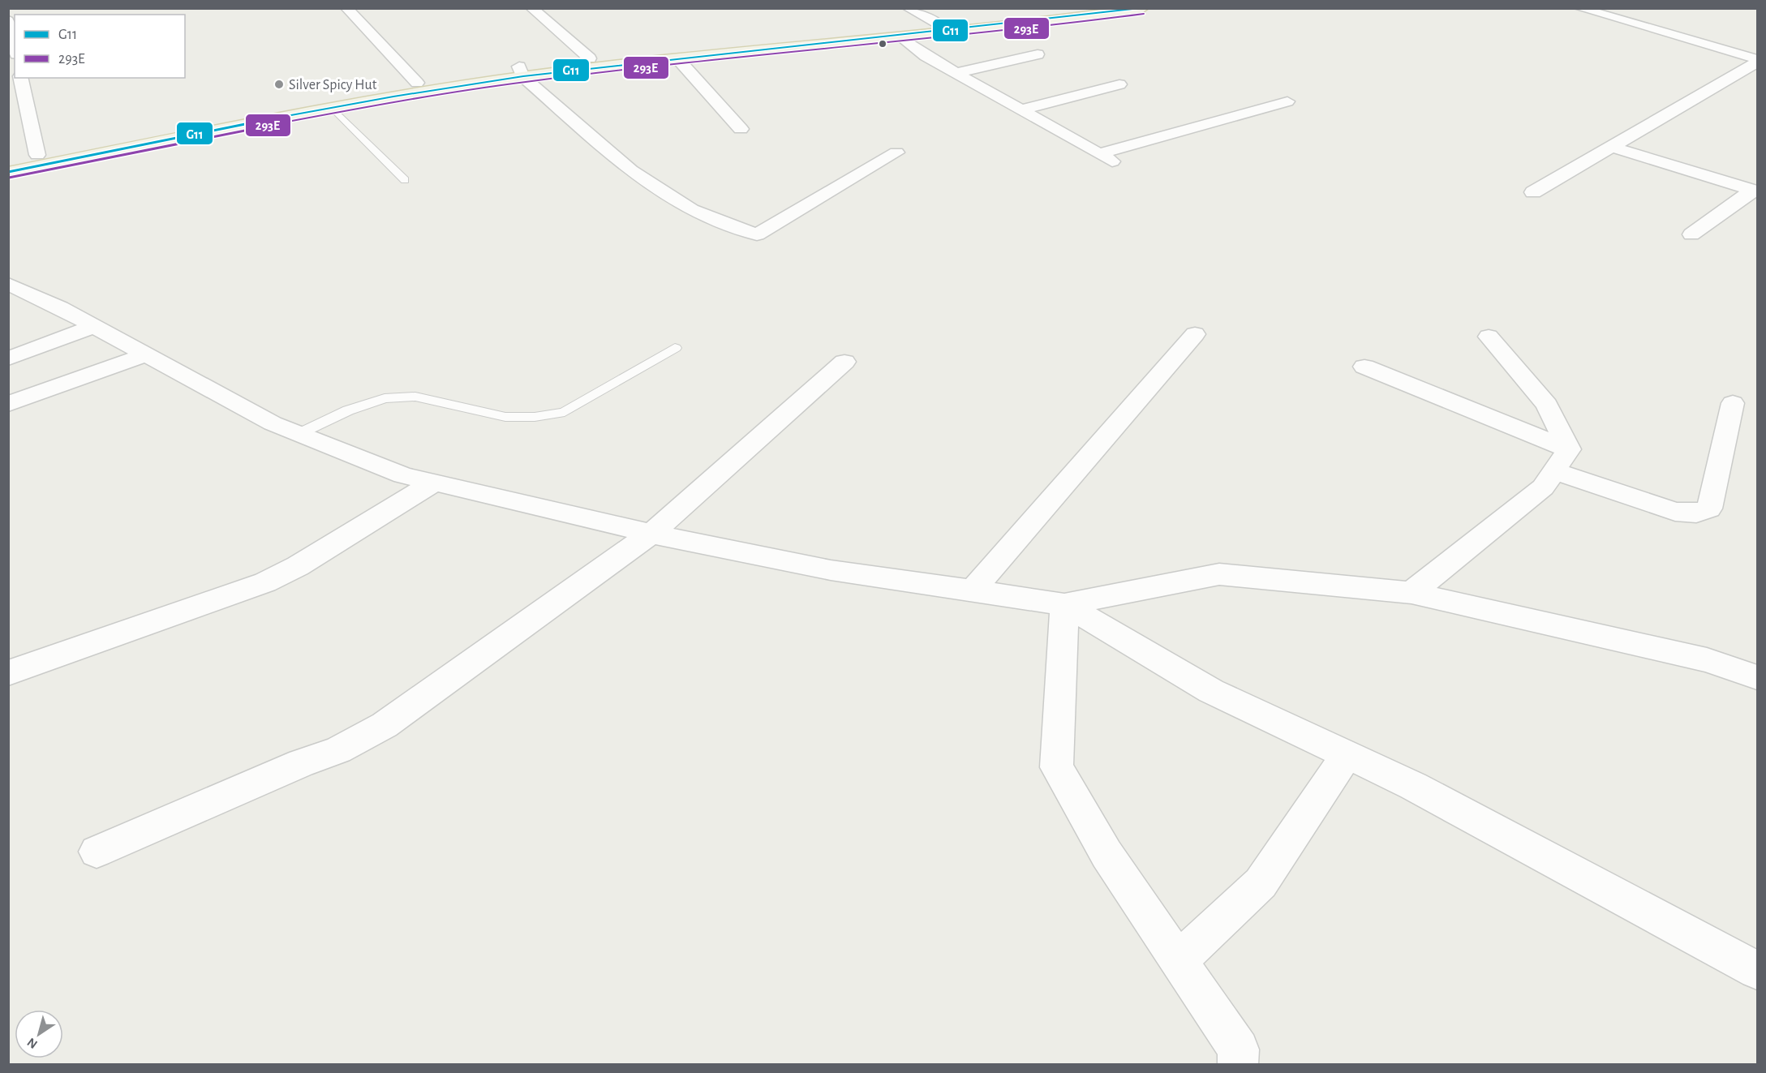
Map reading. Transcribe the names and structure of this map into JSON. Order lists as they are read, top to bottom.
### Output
{
  "places": ["Silver Spicy Hut"],
  "lines": ["transit line G11", "transit line 293E"],
  "legend": ["G11", "293E"],
  "north": "bottom left"
}
